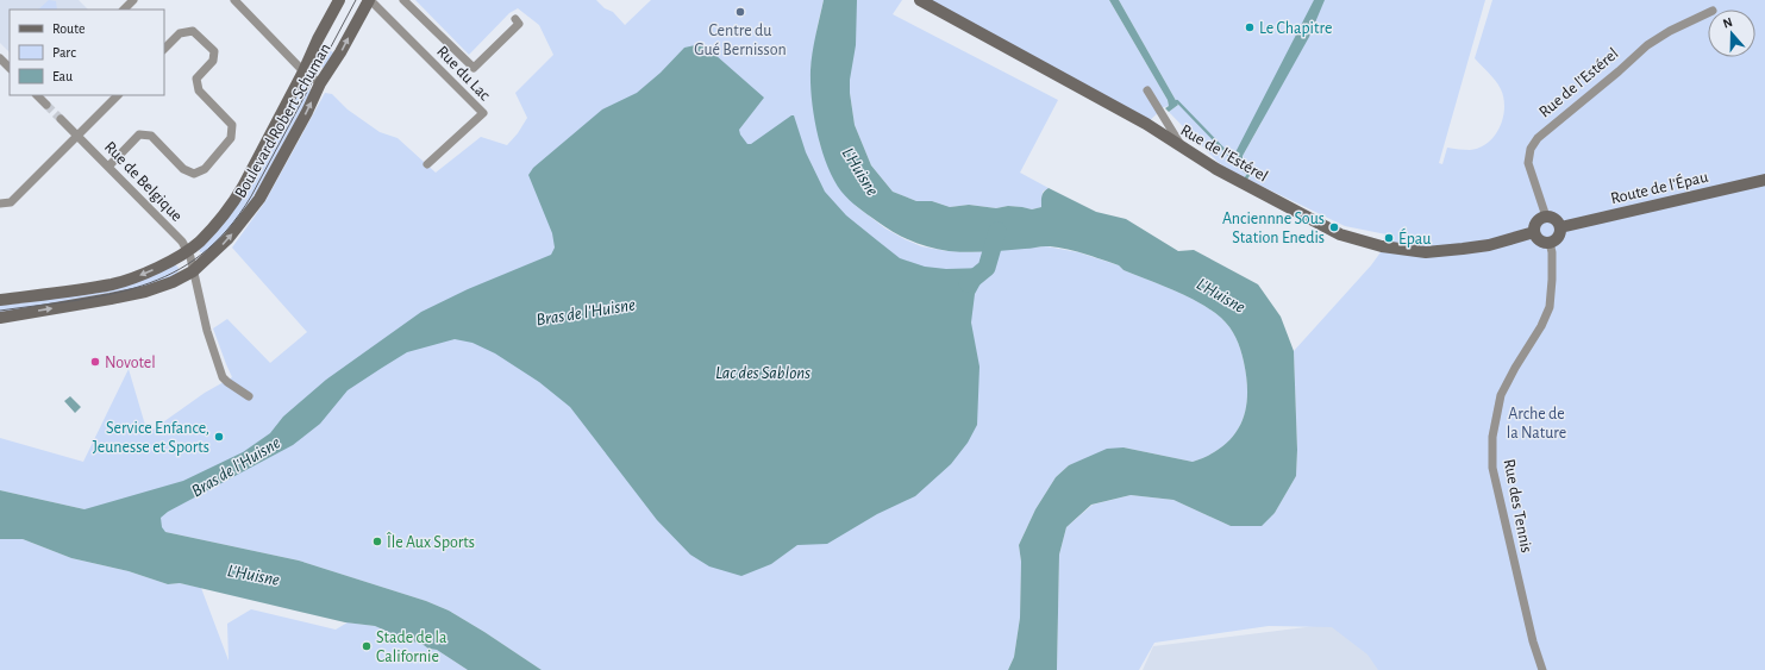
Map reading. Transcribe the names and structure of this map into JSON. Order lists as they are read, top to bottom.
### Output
{
  "streets": {
    "street": [
      "Rue du Lac",
      "Rue de l'Estérel",
      "Boulevard Robert Schuman",
      "Rue de Belgique",
      "Route de l'Épau",
      "Rue des Tennis"
    ]
  },
  "crossings": [
    ["Rue du Lac", "Boulevard Robert Schuman"],
    ["Rue de l'Estérel", "Route de l'Épau"],
    ["Rue de l'Estérel", "Rue des Tennis"],
    ["Boulevard Robert Schuman", "Rue de Belgique"],
    ["Route de l'Épau", "Rue des Tennis"]
  ],
  "water": ["L'Huisne", "Bras de l'Huisne", "Lac des Sablons"],
  "parks": ["Arche de la Nature"],
  "places": [
    "Centre du Gué Bernisson",
    "Le Chapitre",
    "Anciennne Sous Station Enedis",
    "Épau",
    "Novotel",
    "Service Enfance, Jeunesse et Sports",
    "Île Aux Sports",
    "Stade de la Californie"
  ],
  "legend": ["Route", "Parc", "Eau"],
  "north": "top"
}
